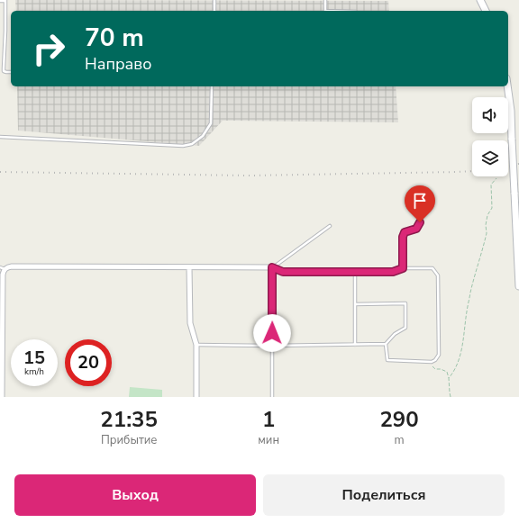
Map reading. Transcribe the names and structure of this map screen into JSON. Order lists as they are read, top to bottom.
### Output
{
  "page": {
    "turn": ["70 m", "Направо"],
    "speed": "15 km/h",
    "limit": "20",
    "eta": [
      "21:35",
      "Прибытие",
      "1",
      "мин",
      "290",
      "m"
    ],
    "buttons": ["Выход", "Поделиться"]
  }
}
